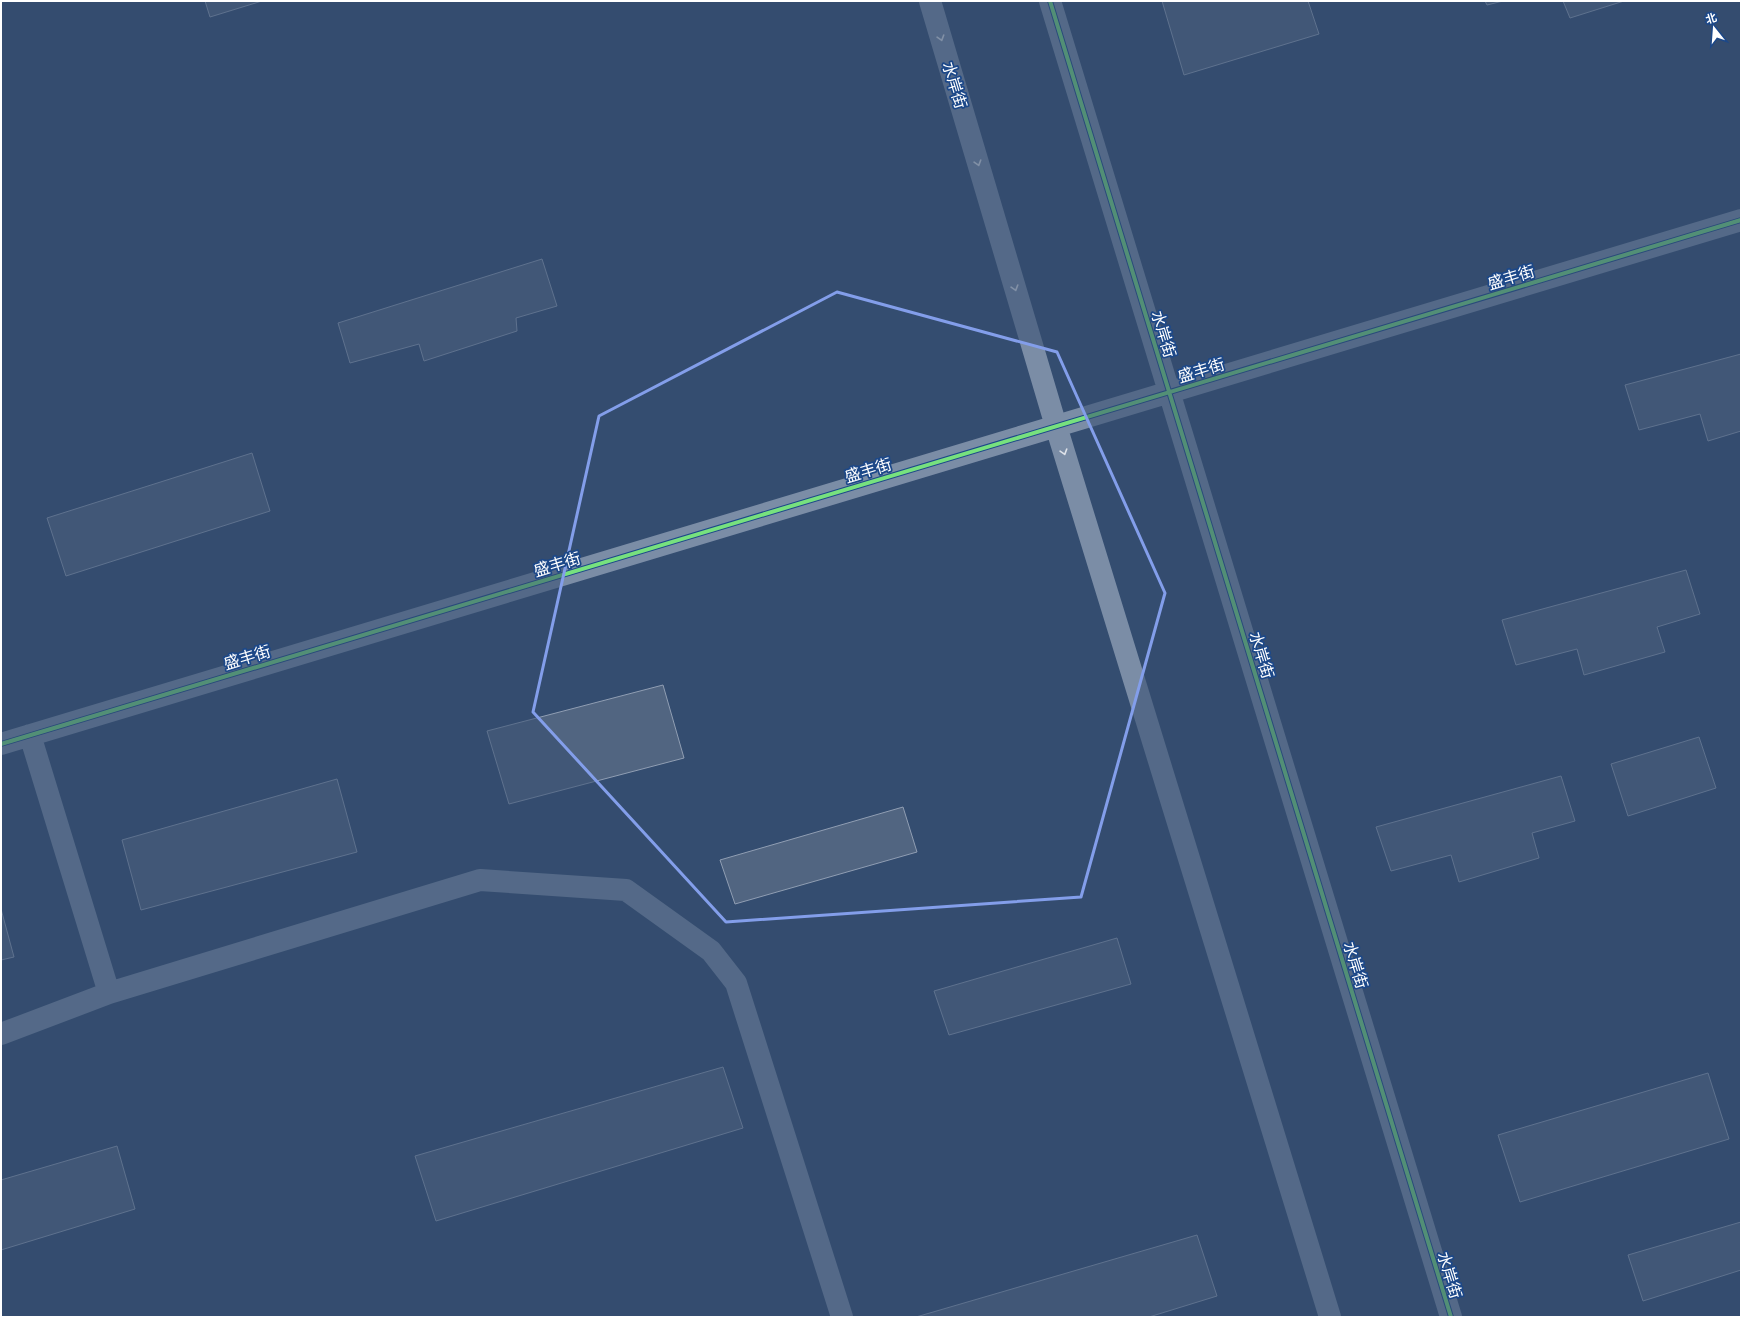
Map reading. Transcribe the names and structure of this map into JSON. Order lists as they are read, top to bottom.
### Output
{
  "streets": {
    "street": ["水岸街", "盛丰街"]
  },
  "crossings": [
    ["水岸街", "盛丰街"]
  ],
  "north": "top"
}
